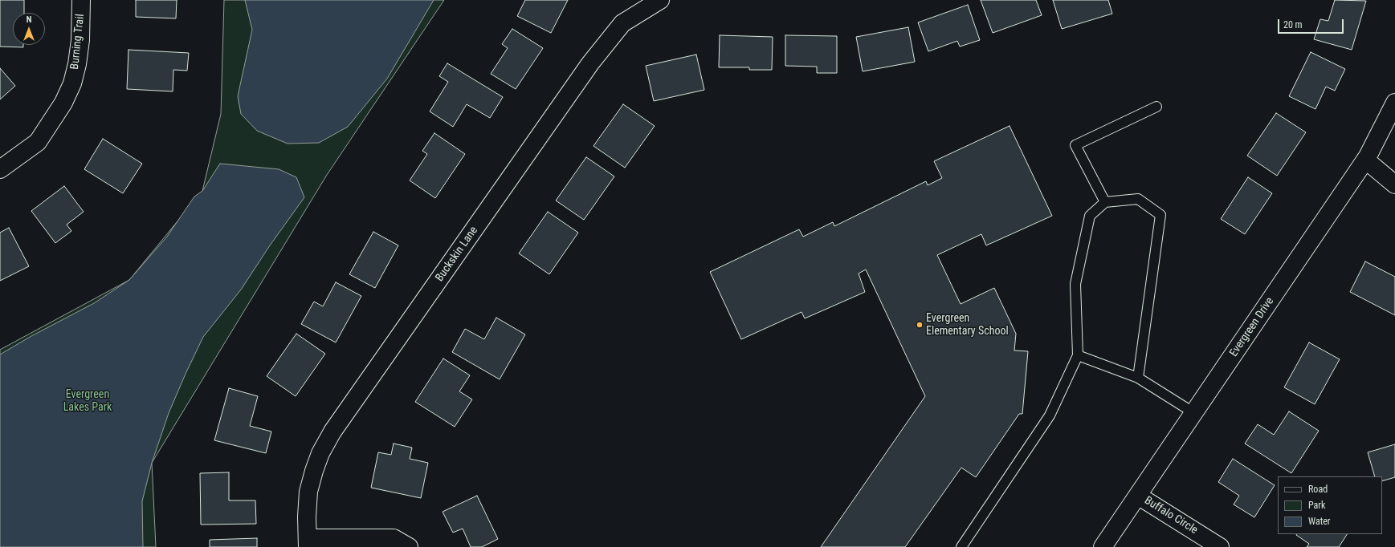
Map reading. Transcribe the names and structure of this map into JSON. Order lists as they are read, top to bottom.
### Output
{
  "streets": {
    "street": [
      "Burning Trail",
      "Buckskin Lane",
      "Evergreen Drive",
      "Buffalo Circle"
    ]
  },
  "crossings": [
    ["Evergreen Drive", "Buffalo Circle"]
  ],
  "parks": ["Evergreen Lakes Park"],
  "places": ["Evergreen Elementary School"],
  "legend": ["Road", "Park", "Water"],
  "scale_bar": "20 m",
  "north": "top"
}
